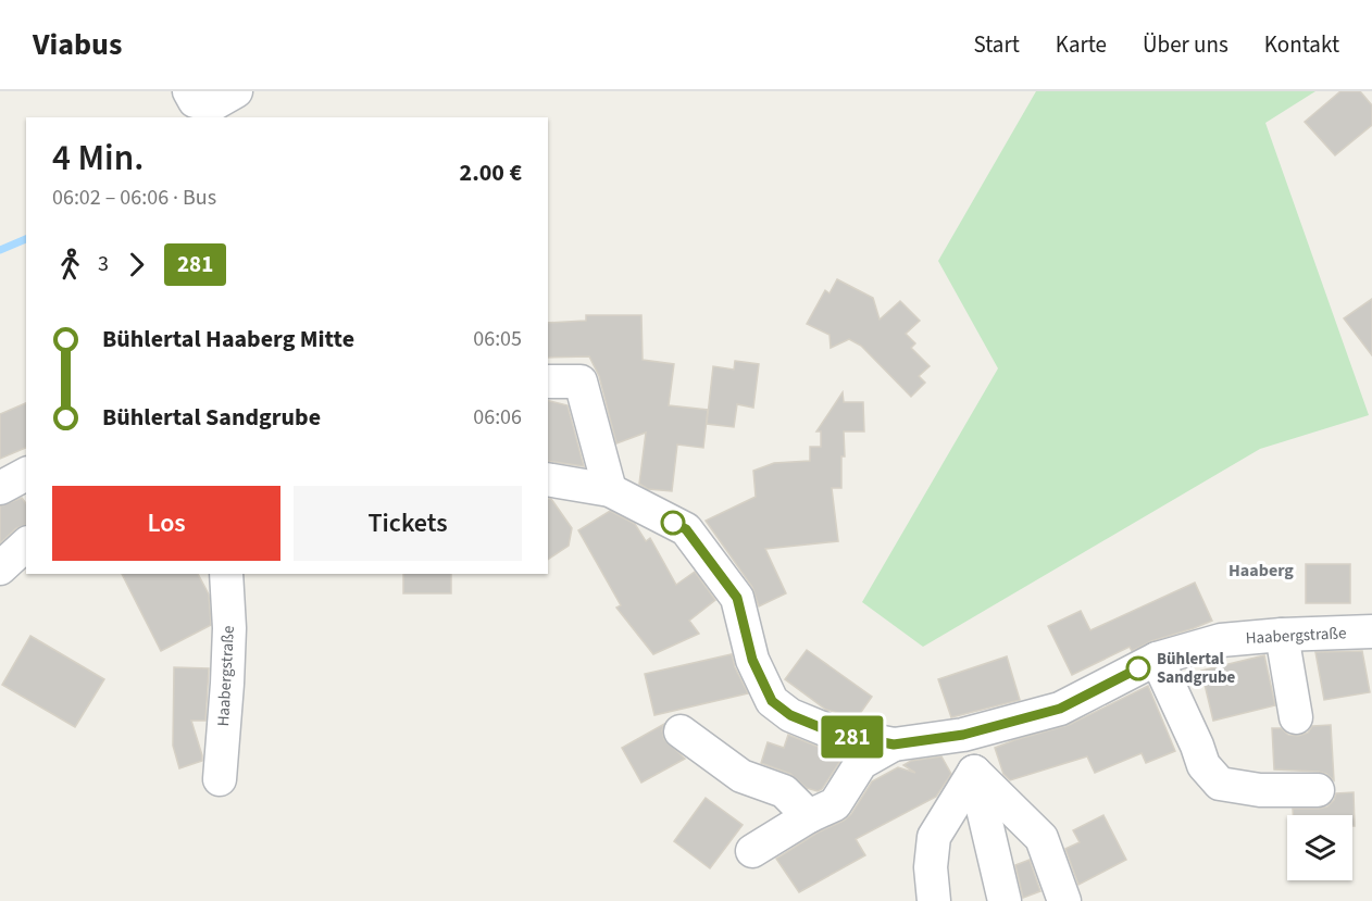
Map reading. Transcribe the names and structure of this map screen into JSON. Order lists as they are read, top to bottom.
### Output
{
  "streets": {
    "street": ["Haabergstraße"]
  },
  "districts": ["Haaberg"],
  "places": ["Bühlertal Sandgrube"],
  "lines": ["bus line 281"],
  "page": {
    "header": "Viabus",
    "nav": [
      "Start",
      "Karte",
      "Über uns",
      "Kontakt"
    ],
    "on_map": "281",
    "heading": ["4 Min.", "06:02 – 06:06 · Bus", "2.00 €"],
    "legs": ["3", "281"],
    "list": [
      {
        "name": "Bühlertal Haaberg Mitte",
        "value": "06:05"
      },
      {
        "name": "Bühlertal Sandgrube",
        "value": "06:06"
      }
    ],
    "buttons": ["Los", "Tickets"]
  }
}
